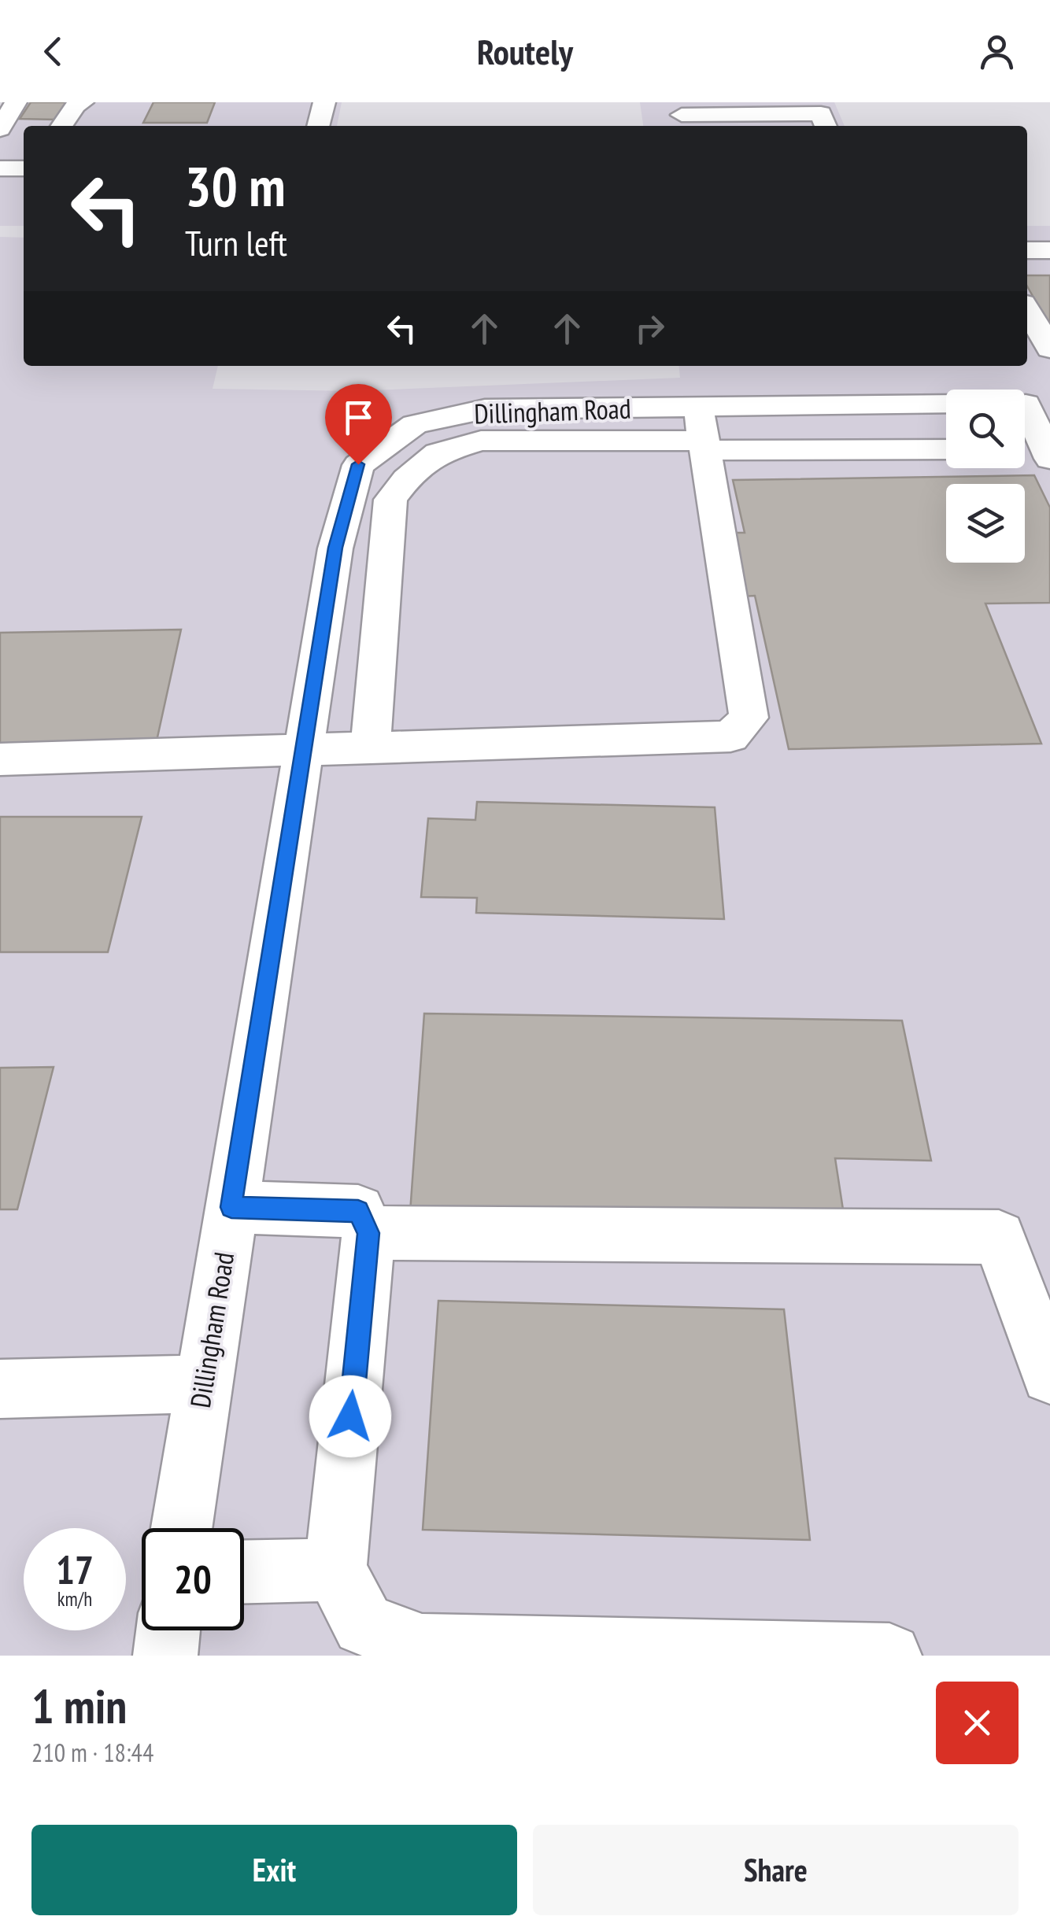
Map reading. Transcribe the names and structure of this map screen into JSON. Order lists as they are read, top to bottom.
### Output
{
  "streets": {
    "street": ["Dillingham Road"]
  },
  "page": {
    "header": "Routely",
    "turn": ["30 m", "Turn left"],
    "speed": "17 km/h",
    "limit": "20",
    "heading": ["1 min", "210 m · 18:44"],
    "buttons": ["Exit", "Share"]
  }
}
